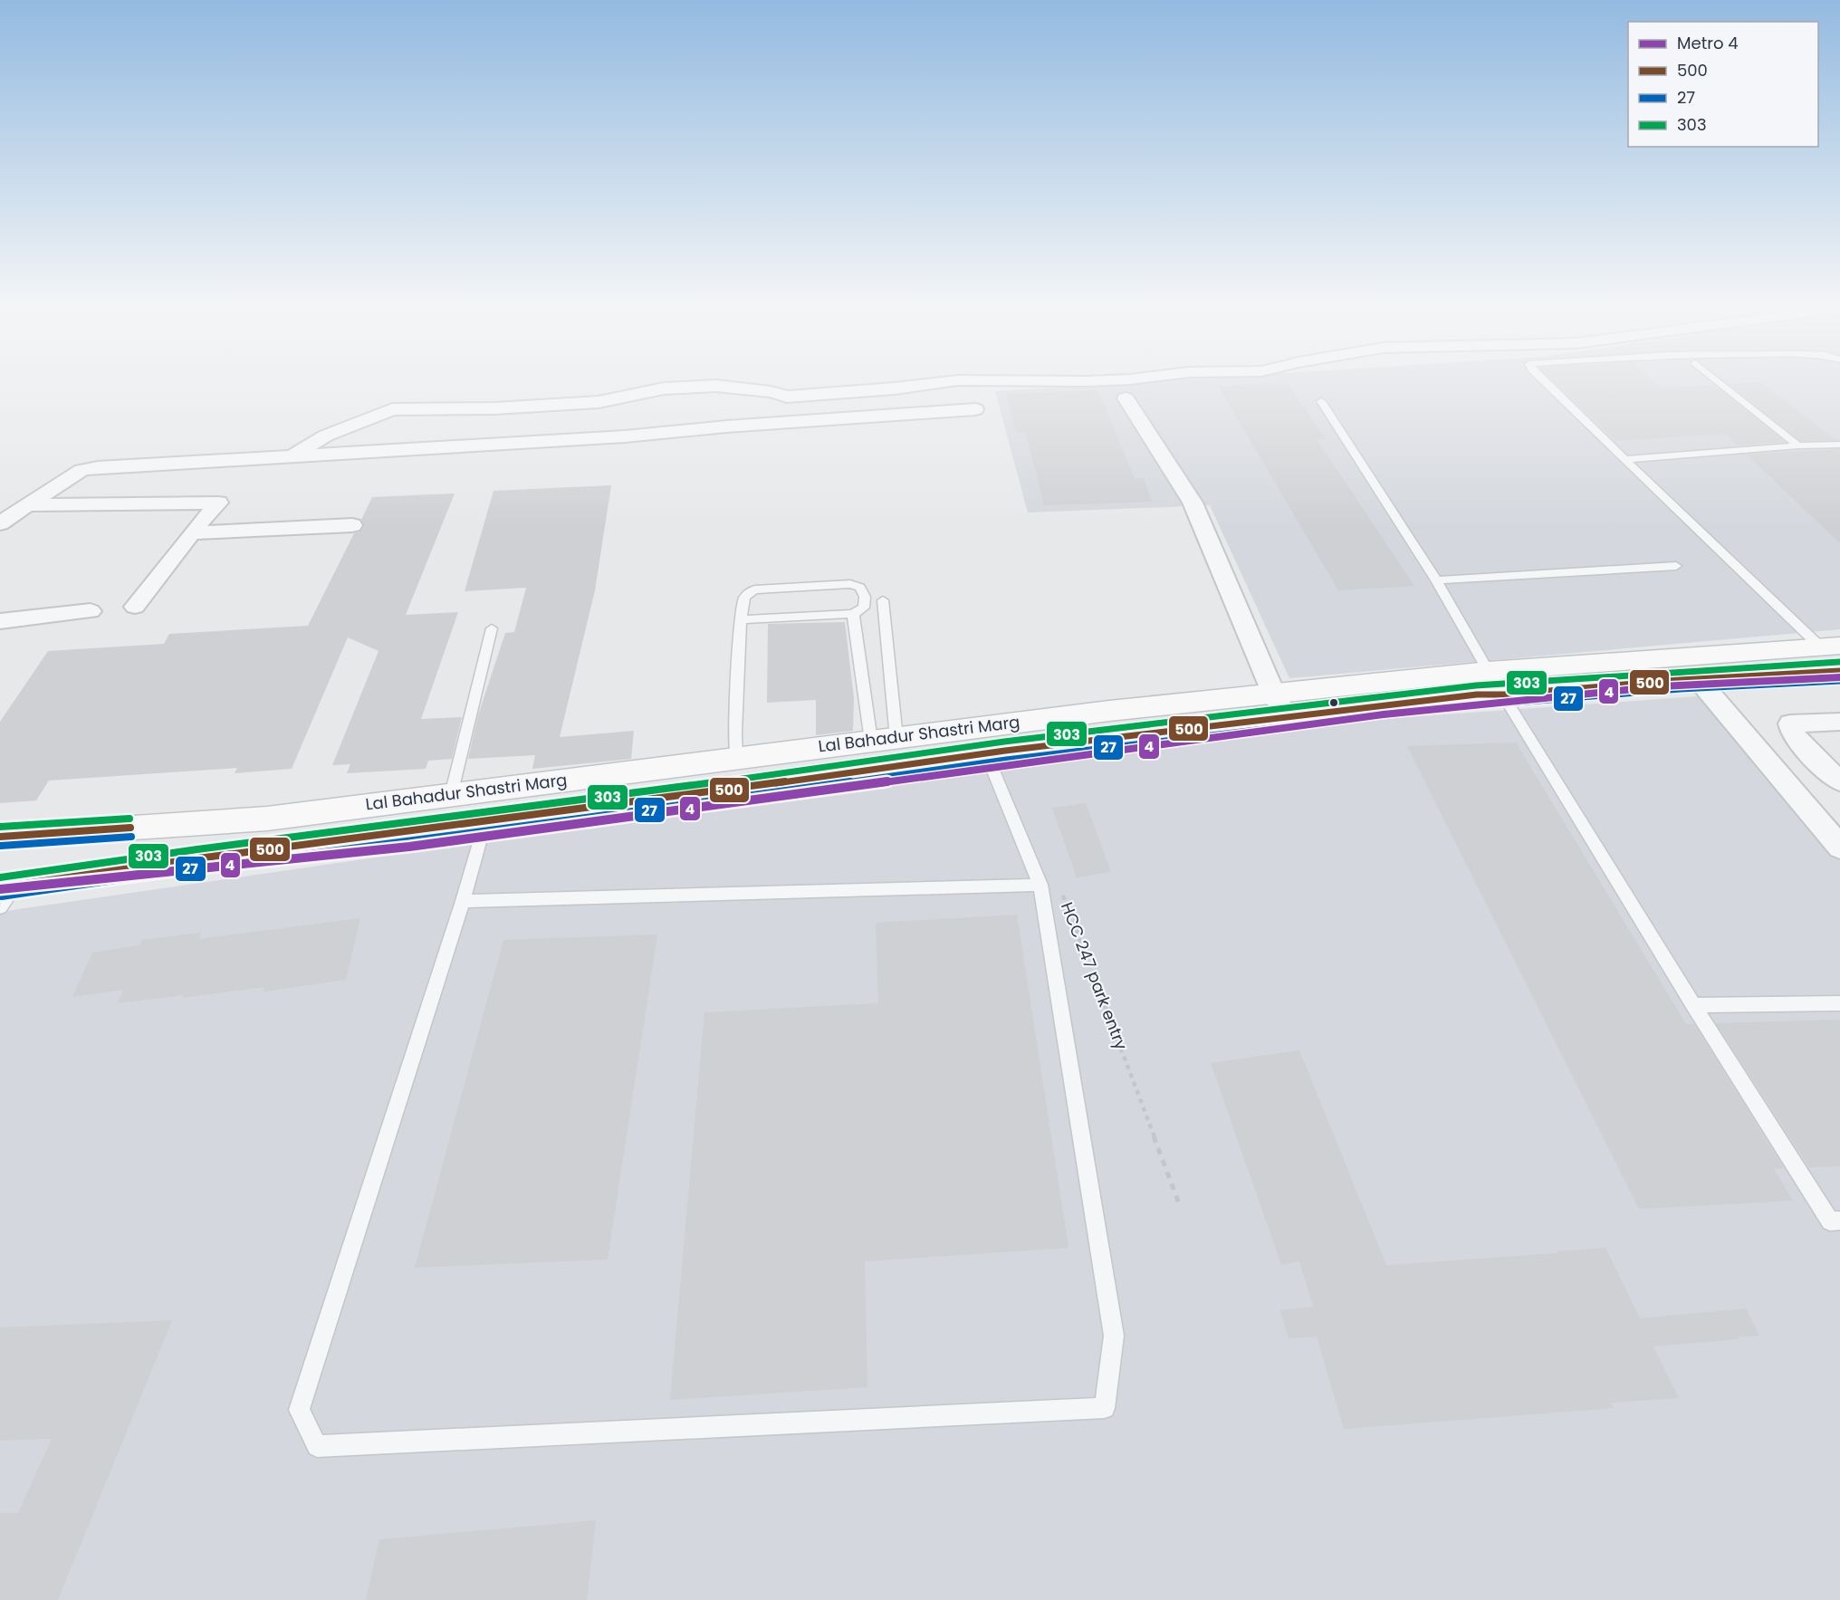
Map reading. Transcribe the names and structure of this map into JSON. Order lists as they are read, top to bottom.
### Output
{
  "streets": {
    "main road": ["Lal Bahadur Shastri Marg"],
    "path": ["HCC 247 park entry"]
  },
  "lines": [
    "transit line 303",
    "transit line 500",
    "metro line 4",
    "transit line 27"
  ],
  "legend": [
    "Metro 4",
    "500",
    "27",
    "303"
  ]
}
